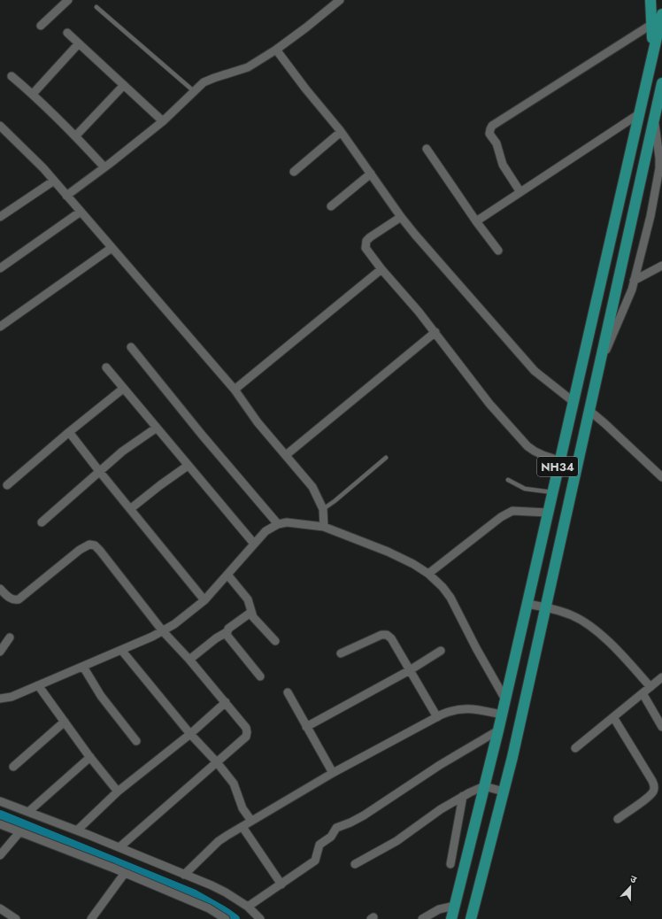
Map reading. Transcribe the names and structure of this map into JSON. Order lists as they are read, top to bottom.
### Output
{
  "streets": {
    "highway": ["NH34"]
  },
  "north": "top"
}
